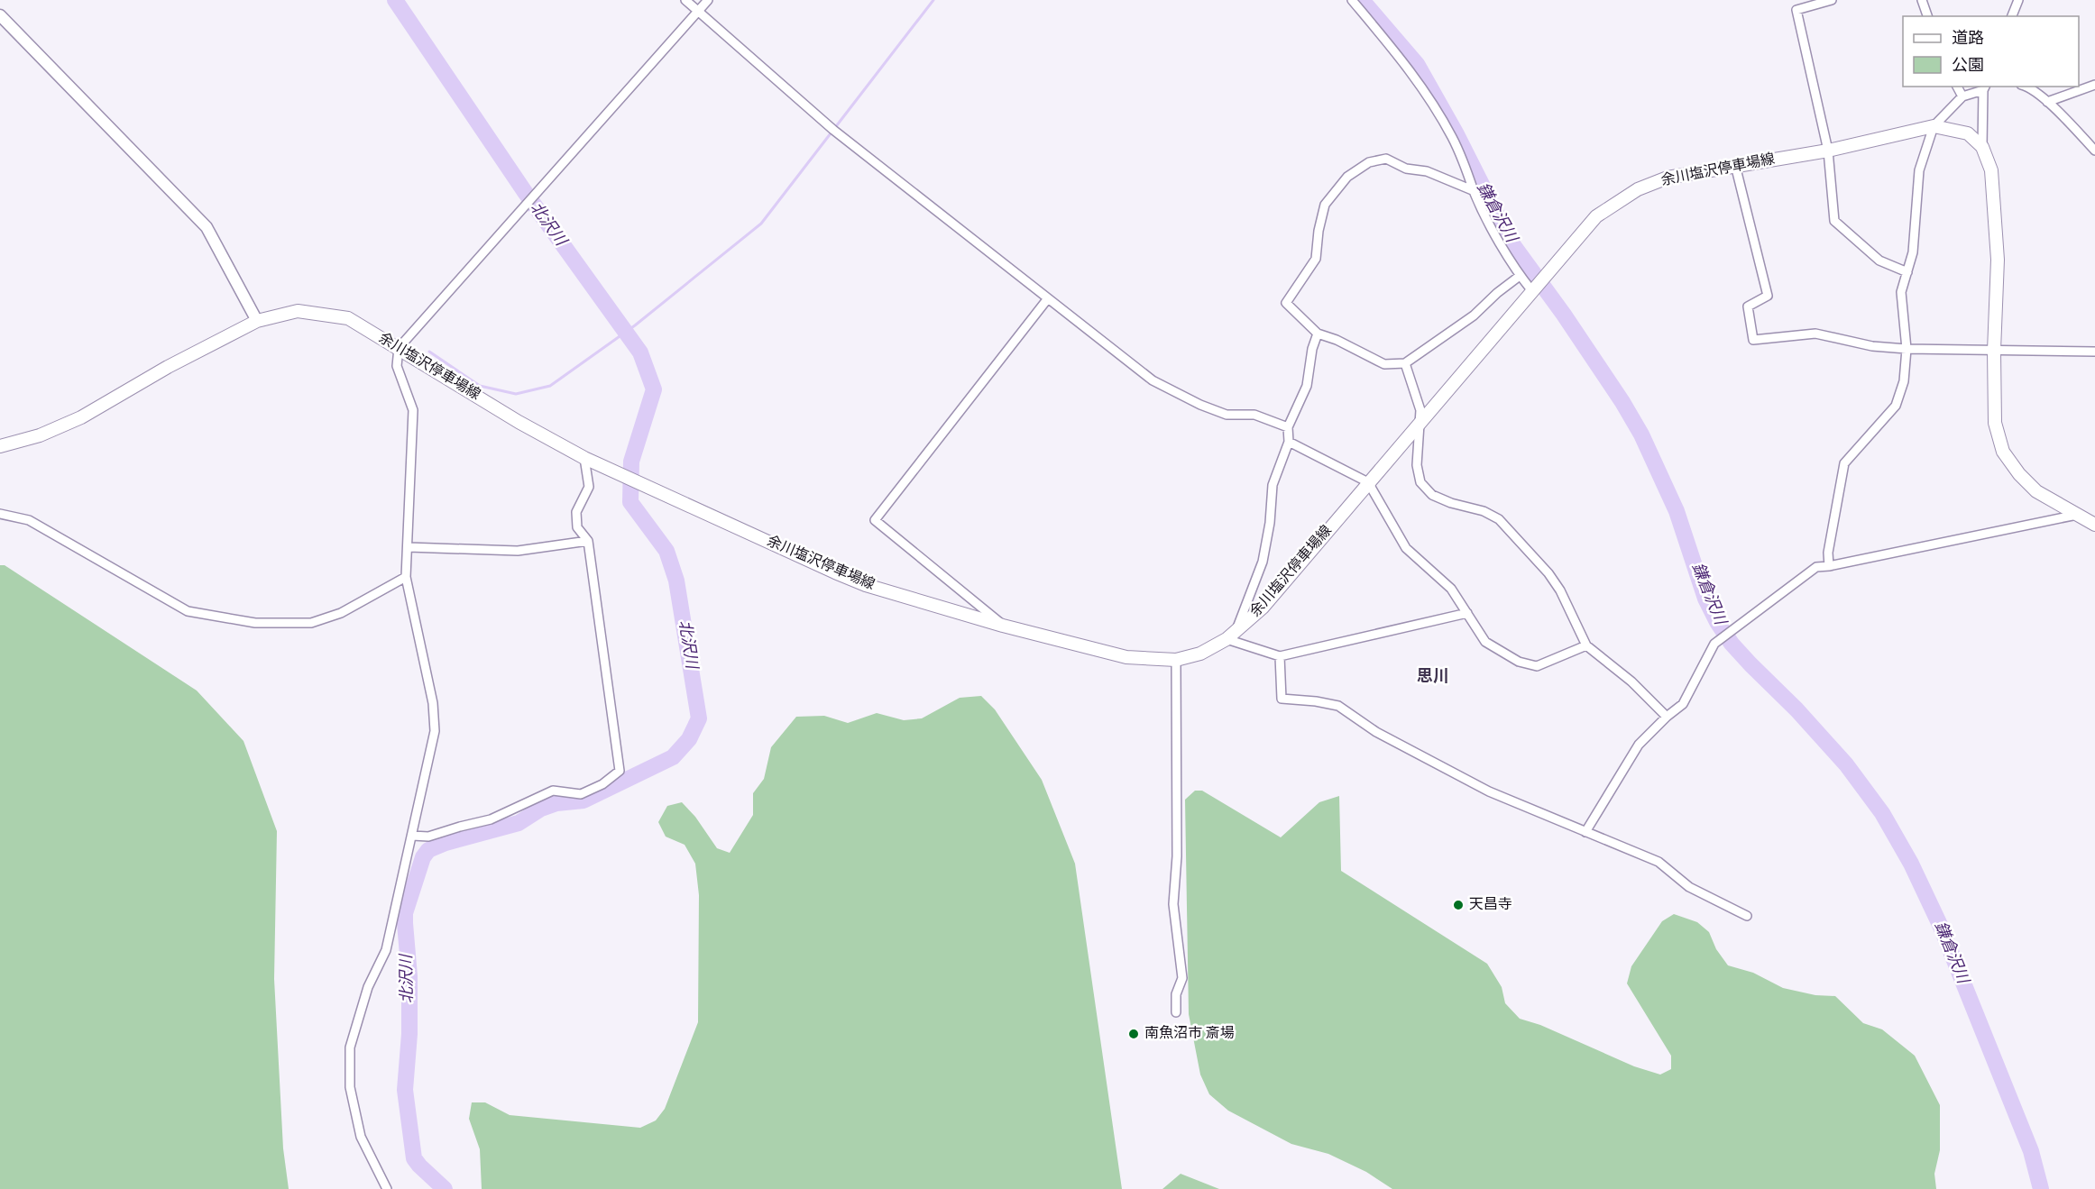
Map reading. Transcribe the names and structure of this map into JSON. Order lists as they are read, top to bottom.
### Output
{
  "streets": {
    "main road": ["余川塩沢停車場線"]
  },
  "districts": ["思川"],
  "water": ["鎌倉沢川", "北沢川"],
  "places": ["天昌寺", "南魚沼市 斎場"],
  "legend": ["道路", "公園"]
}
